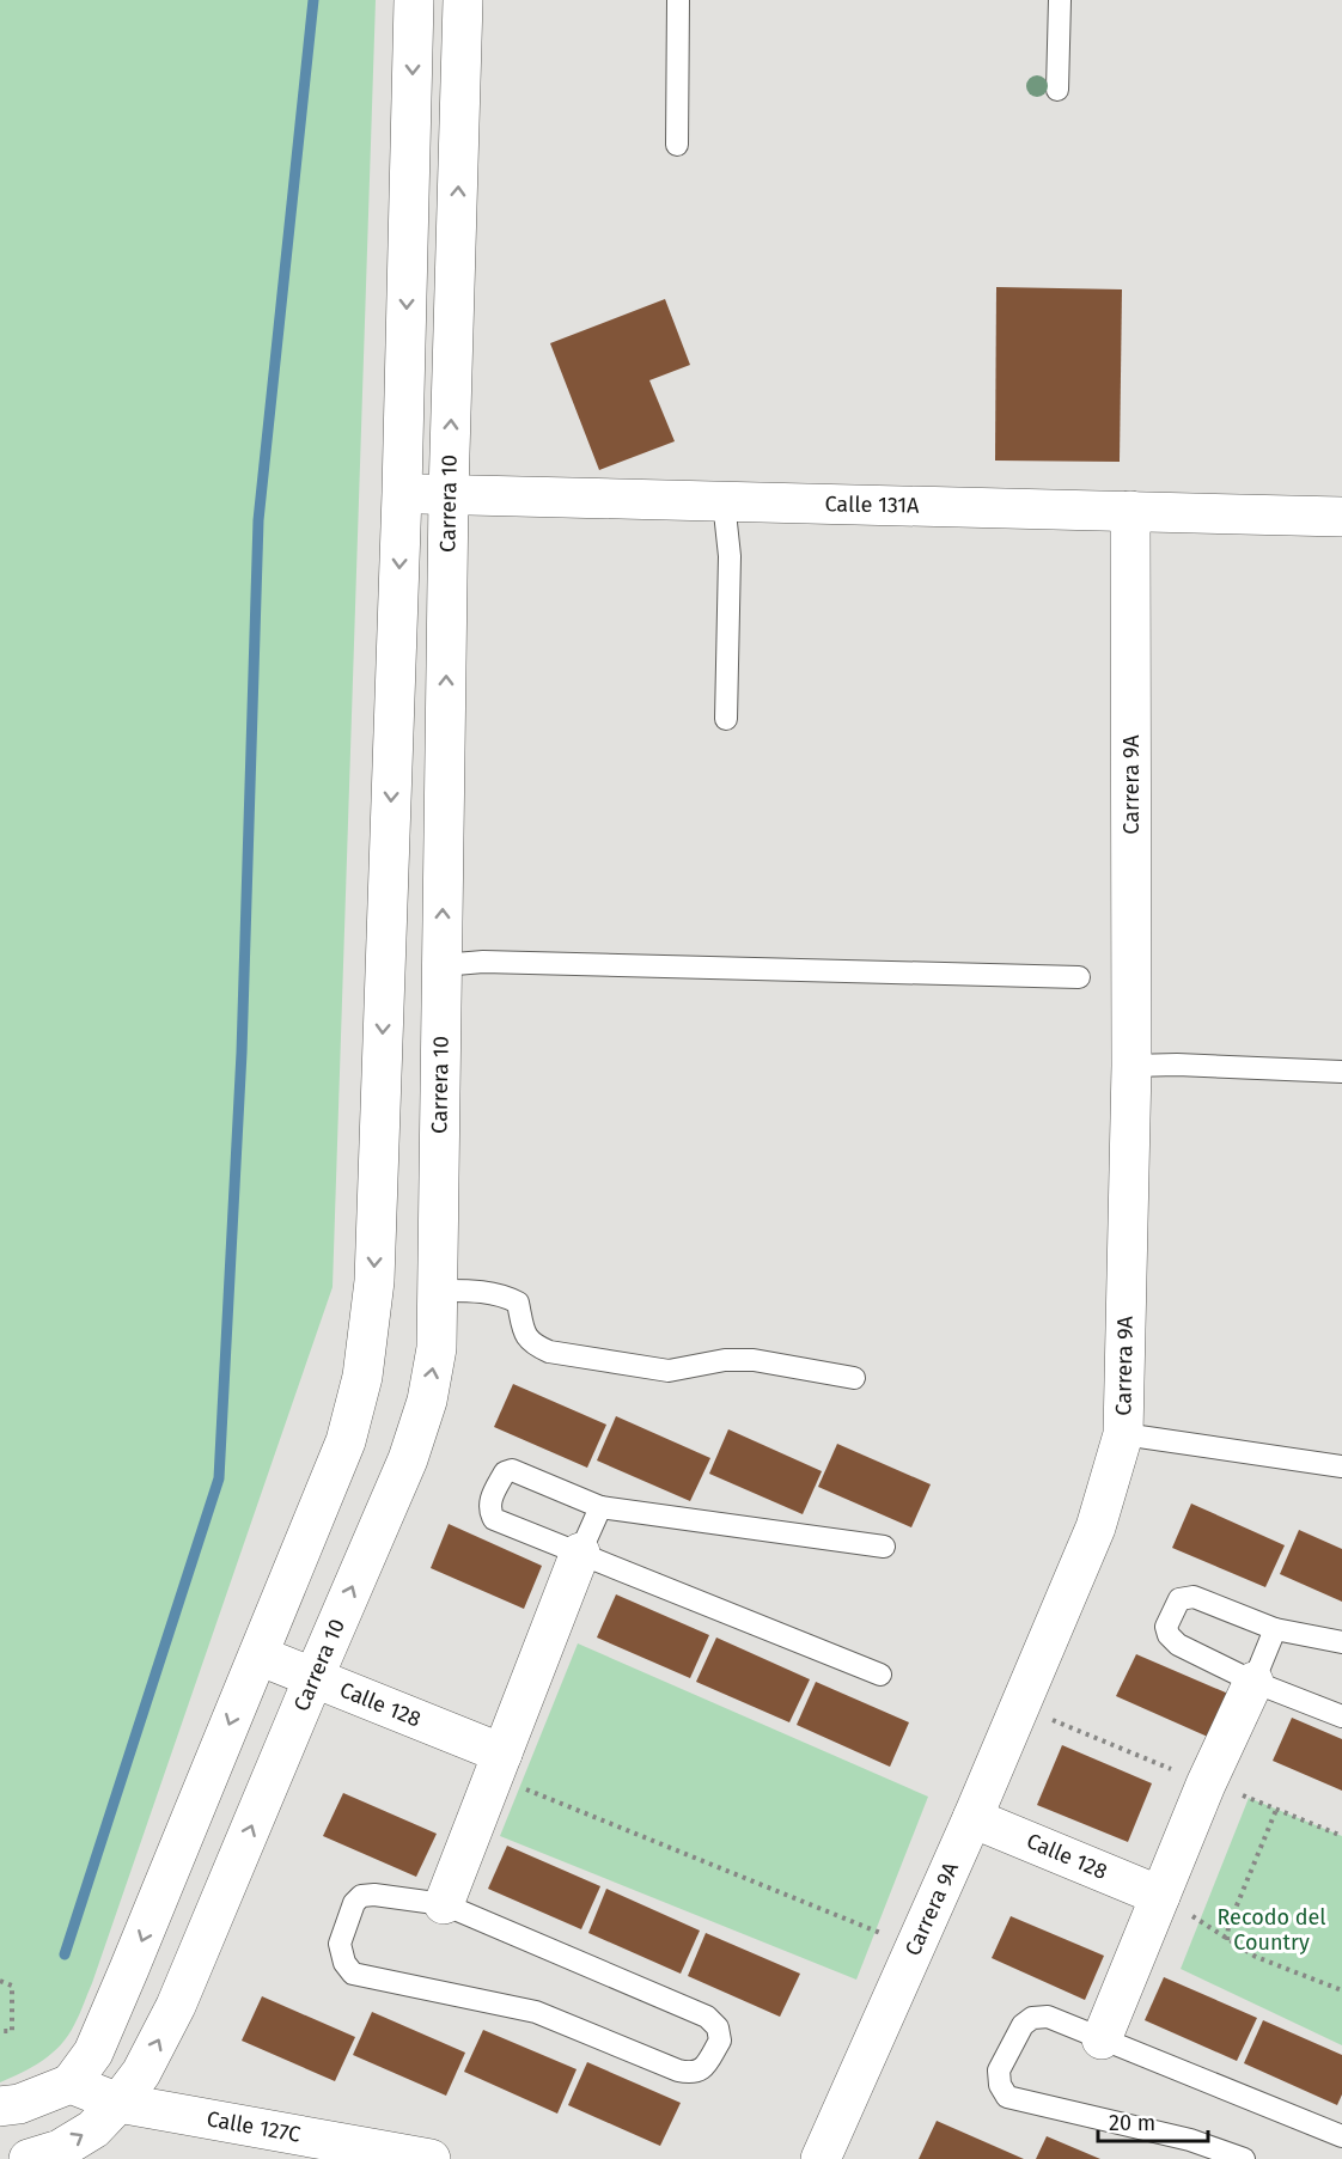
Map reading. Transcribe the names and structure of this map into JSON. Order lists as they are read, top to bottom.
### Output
{
  "streets": {
    "street": [
      "Carrera 10",
      "Calle 131A",
      "Carrera 9A",
      "Calle 128",
      "Calle 127C"
    ]
  },
  "crossings": [
    ["Carrera 10", "Calle 131A"],
    ["Carrera 10", "Calle 128"],
    ["Carrera 10", "Calle 127C"],
    ["Calle 131A", "Carrera 9A"],
    ["Carrera 9A", "Calle 128"]
  ],
  "parks": ["Recodo del Country"],
  "scale_bar": "20 m"
}
